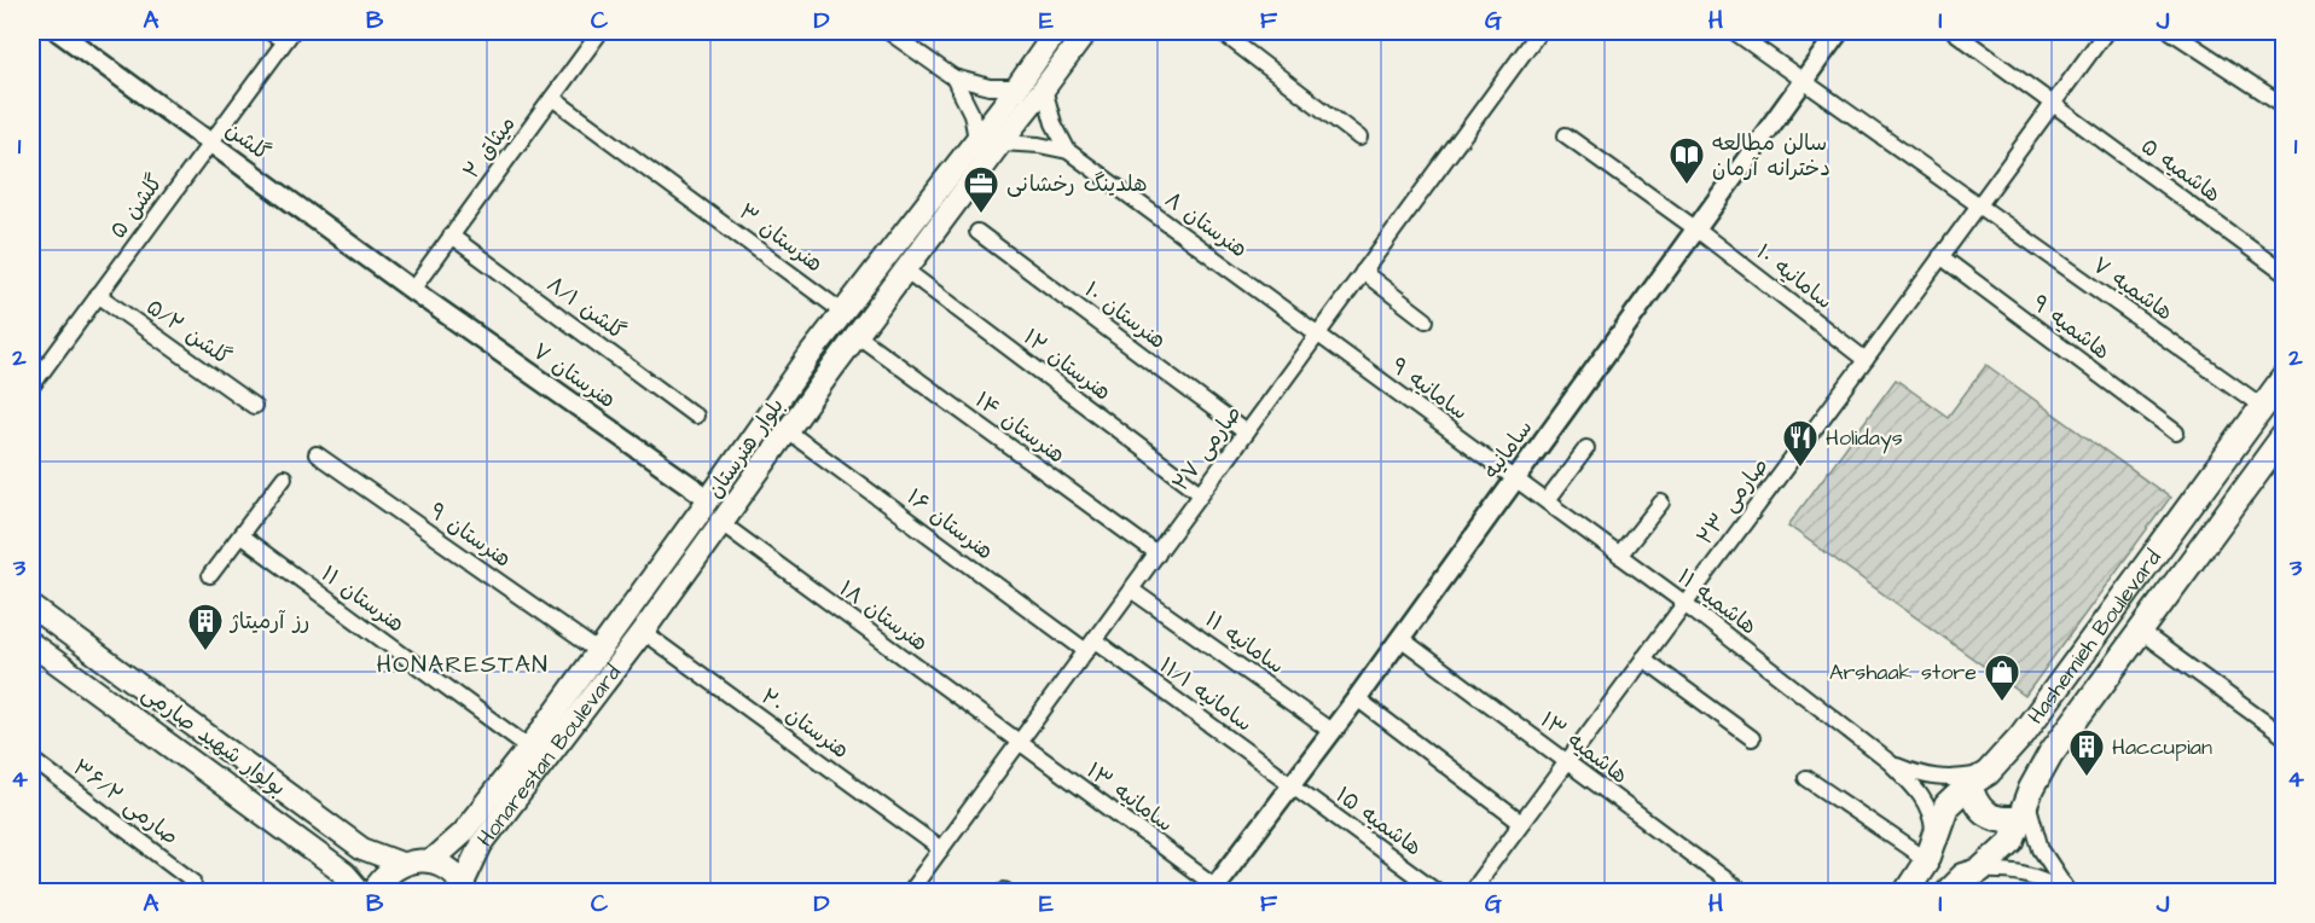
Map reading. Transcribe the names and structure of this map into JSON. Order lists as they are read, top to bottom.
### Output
{
  "streets": {
    "main road": [
      "بلوار هنرستان",
      "Hashemieh Boulevard",
      "بولوار شهید صارمی",
      "Honarestan Boulevard"
    ],
    "street": [
      "گلشن",
      "میثاق ۲",
      "هاشمیه ۵",
      "گلشن ۵",
      "هنرستان ۸",
      "هنرستان ۳",
      "سامانیه ۱۰",
      "هاشمیه ۷",
      "گلشن ۸/۱",
      "هنرستان ۱۰",
      "هاشمیه ۹",
      "گلشن ۵/۲",
      "هنرستان ۱۲",
      "هنرستان ۷",
      "سامانیه ۹",
      "هنرستان ۱۴",
      "صارمی ۲۷",
      "سامانیه",
      "صارمی ۲۳",
      "هنرستان ۱۶",
      "هنرستان ۹",
      "هنرستان ۱۱",
      "هاشمیه ۱۱",
      "هنرستان ۱۸",
      "سامانیه ۱۱",
      "سامانیه ۱۱/۱",
      "هنرستان ۲۰",
      "هاشمیه ۱۳",
      "سامانیه ۱۳",
      "صارمی ۳۶/۲",
      "هاشمیه ۱۵"
    ]
  },
  "crossings": [
    ["گلشن", "میثاق ۲"],
    ["گلشن", "گلشن ۵"],
    ["گلشن", "هنرستان ۷"],
    ["میثاق ۲", "هنرستان ۳"],
    ["میثاق ۲", "گلشن ۸/۱"],
    ["میثاق ۲", "هنرستان ۷"],
    ["هاشمیه ۵", "صارمی ۲۳"],
    ["گلشن ۵", "گلشن ۵/۲"],
    ["هنرستان ۸", "سامانیه ۹"],
    ["هنرستان ۸", "بلوار هنرستان"],
    ["هنرستان ۸", "صارمی ۲۷"],
    ["هنرستان ۳", "بلوار هنرستان"],
    ["سامانیه ۱۰", "سامانیه"],
    ["سامانیه ۱۰", "صارمی ۲۳"],
    ["هاشمیه ۷", "سامانیه"],
    ["هاشمیه ۷", "صارمی ۲۳"],
    ["هاشمیه ۷", "Hashemieh Boulevard"],
    ["هنرستان ۱۰", "صارمی ۲۷"],
    ["هاشمیه ۹", "صارمی ۲۳"],
    ["هنرستان ۱۲", "بلوار هنرستان"],
    ["هنرستان ۱۲", "صارمی ۲۷"],
    ["هنرستان ۷", "بلوار هنرستان"],
    ["سامانیه ۹", "صارمی ۲۷"],
    ["سامانیه ۹", "سامانیه"],
    ["سامانیه ۹", "هاشمیه ۱۱"],
    ["هنرستان ۱۴", "بلوار هنرستان"],
    ["هنرستان ۱۴", "صارمی ۲۷"],
    ["بلوار هنرستان", "هنرستان ۱۶"],
    ["بلوار هنرستان", "هنرستان ۹"],
    ["بلوار هنرستان", "هنرستان ۱۱"],
    ["بلوار هنرستان", "هنرستان ۱۸"],
    ["بلوار هنرستان", "هنرستان ۲۰"],
    ["بلوار هنرستان", "Honarestan Boulevard"],
    ["صارمی ۲۷", "هنرستان ۱۶"],
    ["صارمی ۲۷", "هنرستان ۱۸"],
    ["صارمی ۲۷", "سامانیه ۱۱"],
    ["صارمی ۲۷", "سامانیه ۱۱/۱"],
    ["صارمی ۲۷", "هنرستان ۲۰"],
    ["صارمی ۲۷", "سامانیه ۱۳"],
    ["سامانیه", "هاشمیه ۱۱"],
    ["سامانیه", "سامانیه ۱۱"],
    ["سامانیه", "سامانیه ۱۱/۱"],
    ["سامانیه", "هاشمیه ۱۳"],
    ["سامانیه", "سامانیه ۱۳"],
    ["سامانیه", "هاشمیه ۱۵"],
    ["صارمی ۲۳", "هاشمیه ۱۱"],
    ["صارمی ۲۳", "هاشمیه ۱۳"],
    ["هنرستان ۱۶", "سامانیه ۱۱/۱"],
    ["هنرستان ۱۸", "سامانیه ۱۳"],
    ["سامانیه ۱۱/۱", "هاشمیه ۱۵"],
    ["هنرستان ۲۰", "Honarestan Boulevard"]
  ],
  "districts": ["HONARESTAN"],
  "places": {
    "library": ["سالن مطالعه دخترانه آرمان"],
    "office": ["هلدینگ رخشانی"],
    "restaurant": ["Holidays"],
    "building": ["رز آرمیتاژ", "Haccupian"],
    "shop": ["Arshaak store"]
  },
  "grid": {
    "columns": [
      "A",
      "B",
      "C",
      "D",
      "E",
      "F",
      "G",
      "H",
      "I",
      "J"
    ],
    "rows": [
      "1",
      "2",
      "3",
      "4"
    ]
  }
}
